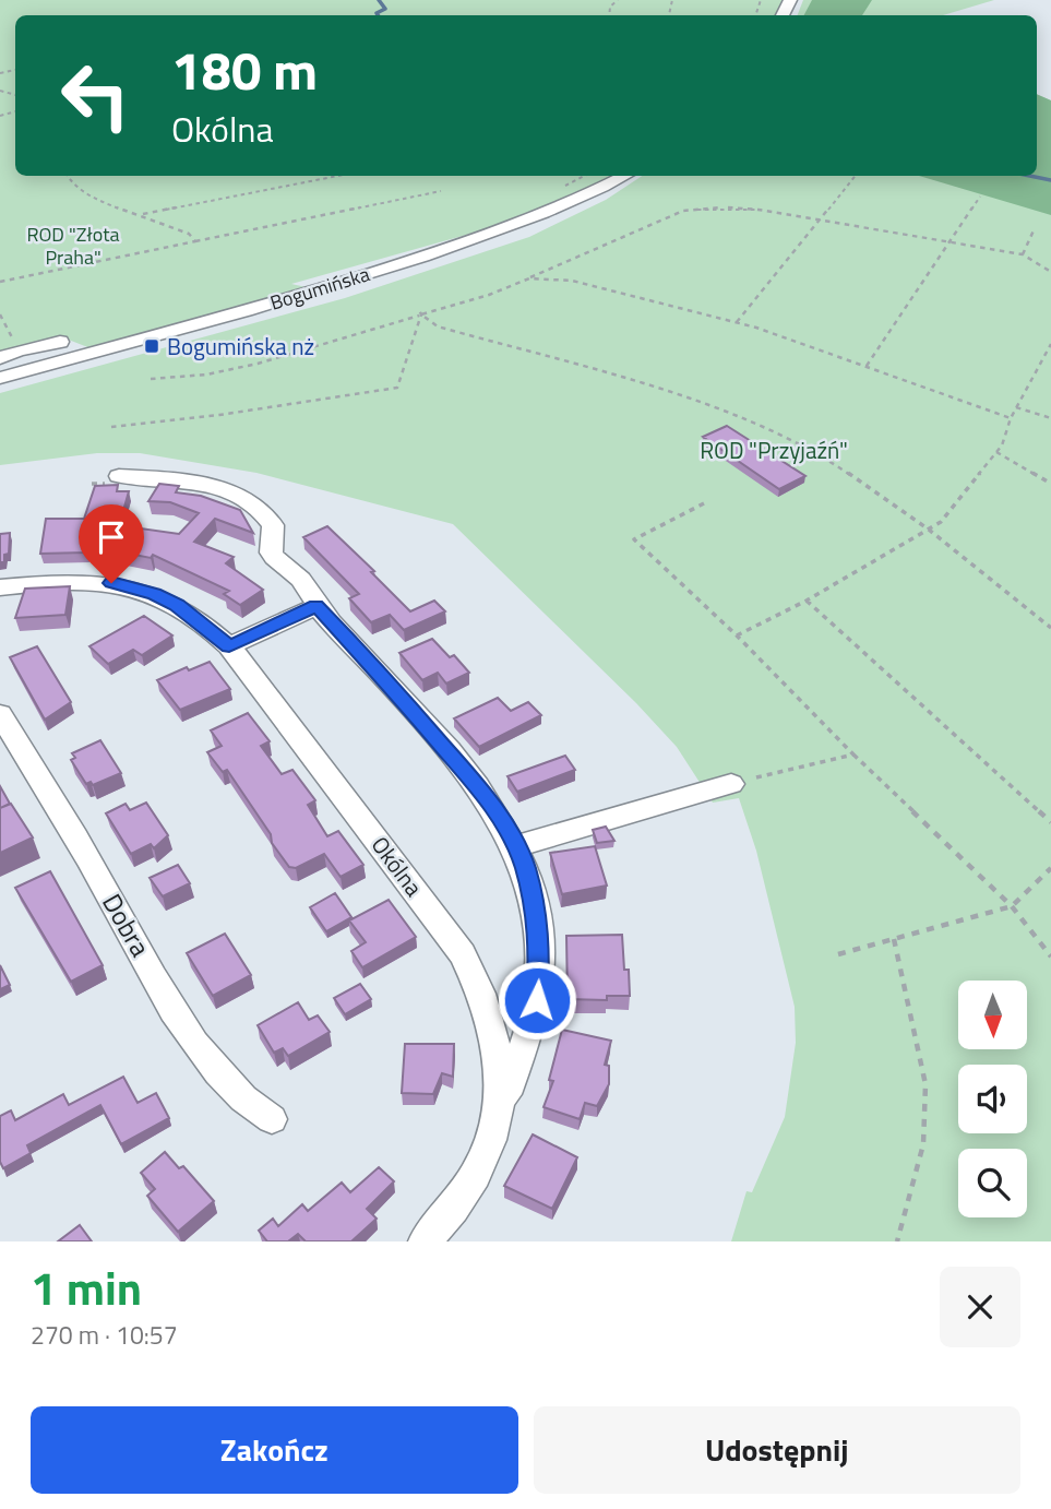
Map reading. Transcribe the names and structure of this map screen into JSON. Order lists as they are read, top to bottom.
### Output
{
  "streets": {
    "street": ["Bogumińska", "Okólna", "Dobra"]
  },
  "parks": ["ROD \"Złota Praha\"", "ROD \"Przyjaźń\""],
  "places": {
    "transit": ["Bogumińska nż"]
  },
  "north": "bottom",
  "page": {
    "turn": ["180 m", "Okólna"],
    "heading": ["1 min", "270 m · 10:57"],
    "buttons": ["Zakończ", "Udostępnij"]
  }
}
